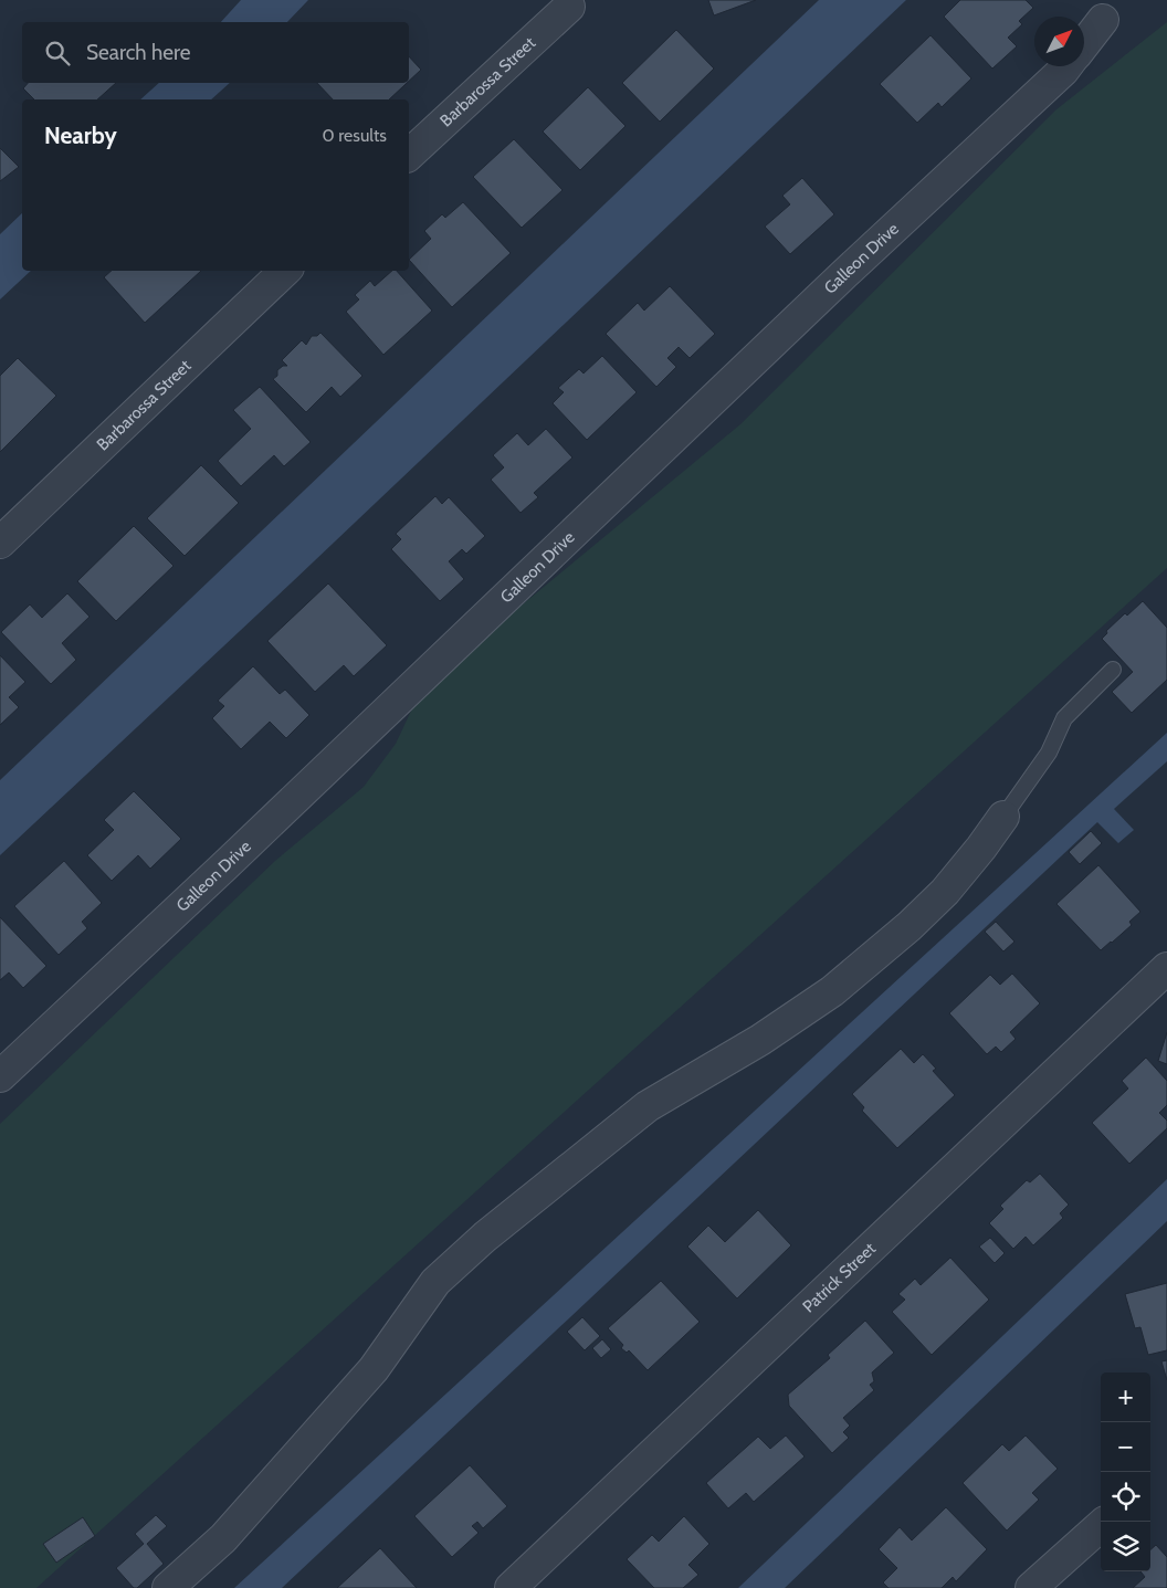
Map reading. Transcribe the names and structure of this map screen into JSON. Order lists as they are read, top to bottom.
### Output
{
  "streets": {
    "street": ["Barbarossa Street", "Galleon Drive", "Patrick Street"]
  },
  "north": "top right",
  "page": {
    "search": "Search here",
    "heading": ["Nearby", "0 results"],
    "map_buttons": ["+", "−"]
  }
}
